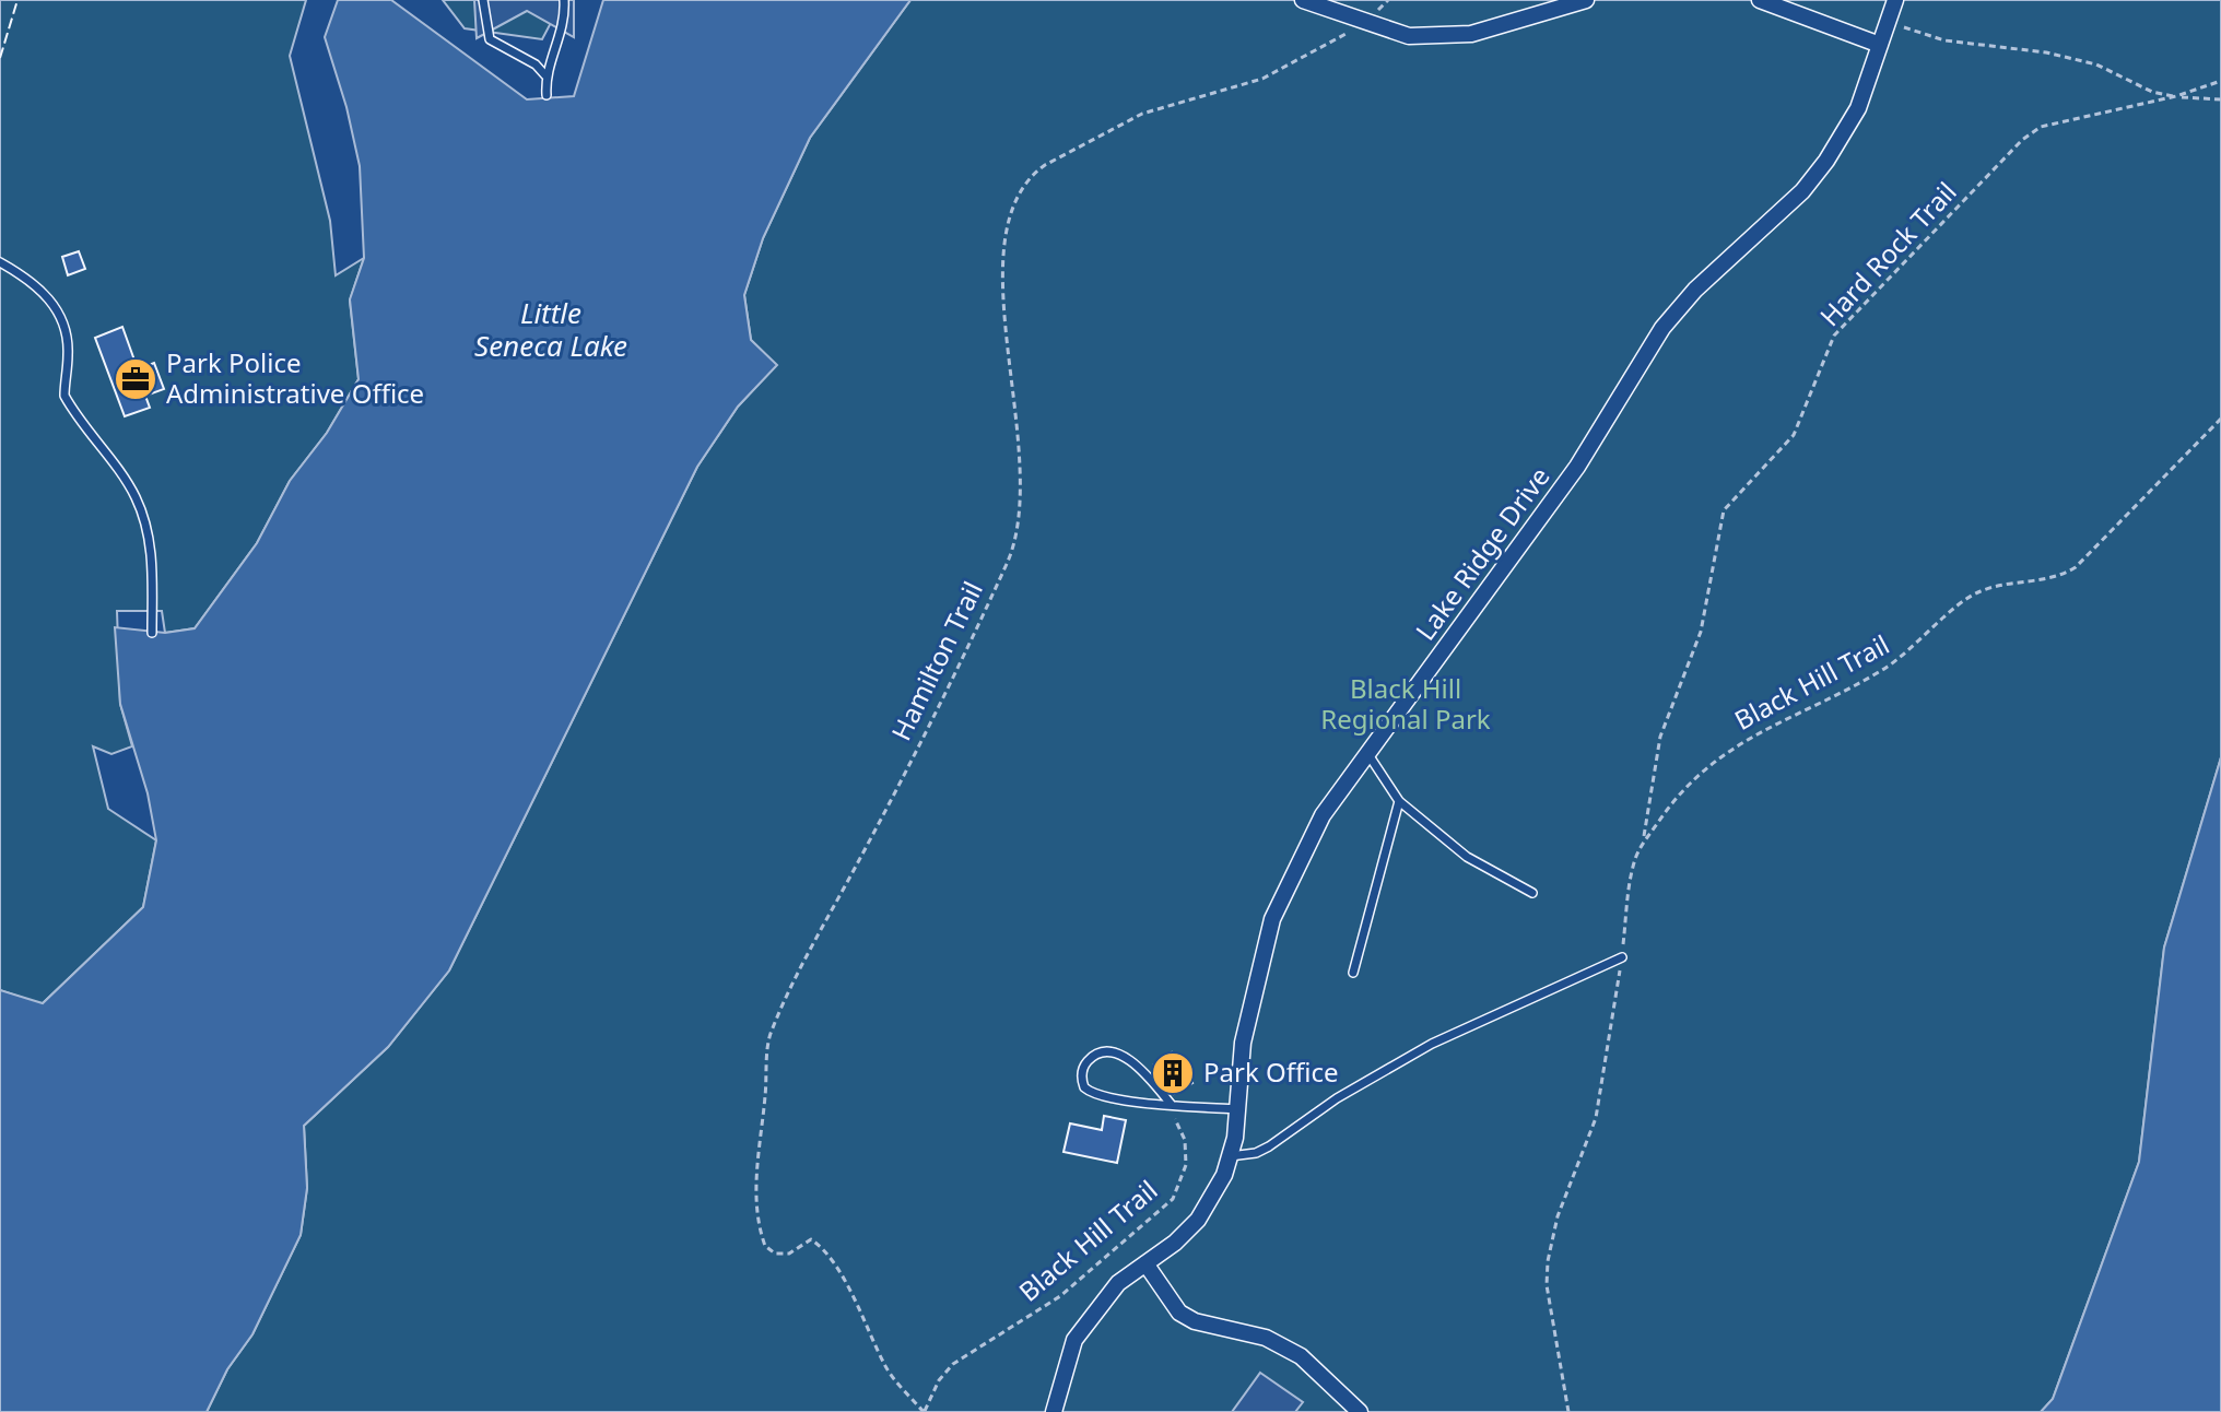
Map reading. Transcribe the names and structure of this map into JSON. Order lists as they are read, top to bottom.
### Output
{
  "streets": {
    "street": ["Lake Ridge Drive"],
    "path": ["Hard Rock Trail", "Hamilton Trail", "Black Hill Trail"]
  },
  "crossings": [
    ["Hard Rock Trail", "Black Hill Trail"],
    ["Hamilton Trail", "Black Hill Trail"]
  ],
  "water": ["Little Seneca Lake"],
  "parks": ["Black Hill Regional Park"],
  "places": {
    "office": ["Park Police Administrative Office"],
    "building": ["Park Office"]
  }
}
